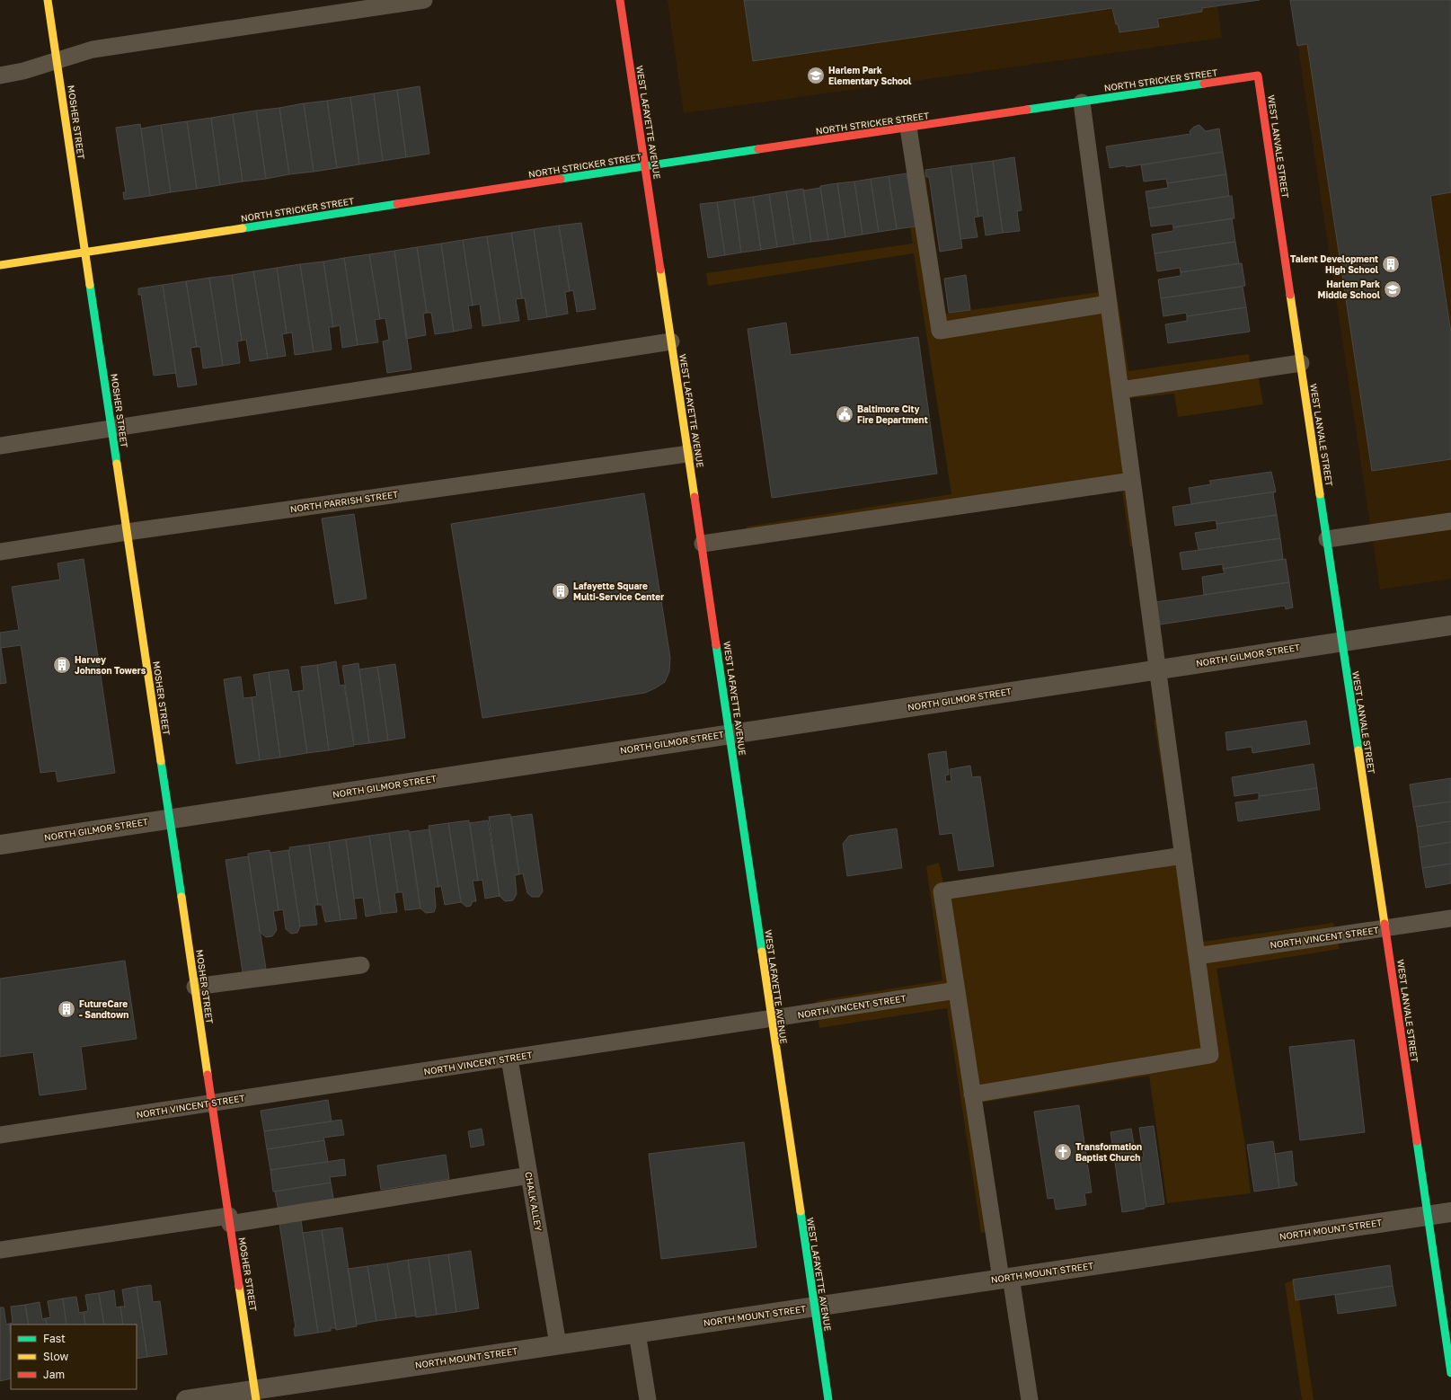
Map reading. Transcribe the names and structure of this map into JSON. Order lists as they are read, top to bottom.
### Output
{
  "streets": {
    "street": [
      "NORTH STRICKER STREET",
      "MOSHER STREET",
      "WEST LAFAYETTE AVENUE",
      "WEST LANVALE STREET",
      "NORTH GILMOR STREET",
      "NORTH MOUNT STREET"
    ],
    "lane": ["NORTH PARRISH STREET", "NORTH VINCENT STREET", "CHALK ALLEY"]
  },
  "crossings": [
    ["NORTH STRICKER STREET", "MOSHER STREET"],
    ["NORTH STRICKER STREET", "WEST LAFAYETTE AVENUE"],
    ["NORTH STRICKER STREET", "WEST LANVALE STREET"],
    ["MOSHER STREET", "NORTH PARRISH STREET"],
    ["MOSHER STREET", "NORTH GILMOR STREET"],
    ["MOSHER STREET", "NORTH VINCENT STREET"],
    ["MOSHER STREET", "NORTH MOUNT STREET"],
    ["WEST LAFAYETTE AVENUE", "NORTH PARRISH STREET"],
    ["WEST LAFAYETTE AVENUE", "NORTH GILMOR STREET"],
    ["WEST LAFAYETTE AVENUE", "NORTH VINCENT STREET"],
    ["WEST LAFAYETTE AVENUE", "NORTH MOUNT STREET"],
    ["WEST LANVALE STREET", "NORTH GILMOR STREET"],
    ["WEST LANVALE STREET", "NORTH VINCENT STREET"],
    ["WEST LANVALE STREET", "NORTH MOUNT STREET"],
    ["NORTH VINCENT STREET", "CHALK ALLEY"],
    ["CHALK ALLEY", "NORTH MOUNT STREET"]
  ],
  "places": {
    "school or university": ["Harlem Park Elementary School", "Harlem Park Middle School"],
    "building": [
      "Talent Development High School",
      "Lafayette Square Multi-Service Center",
      "Harvey Johnson Towers",
      "FutureCare - Sandtown"
    ],
    "public building": ["Baltimore City Fire Department"],
    "church": ["Transformation Baptist Church"]
  },
  "legend": ["Fast", "Slow", "Jam"]
}
